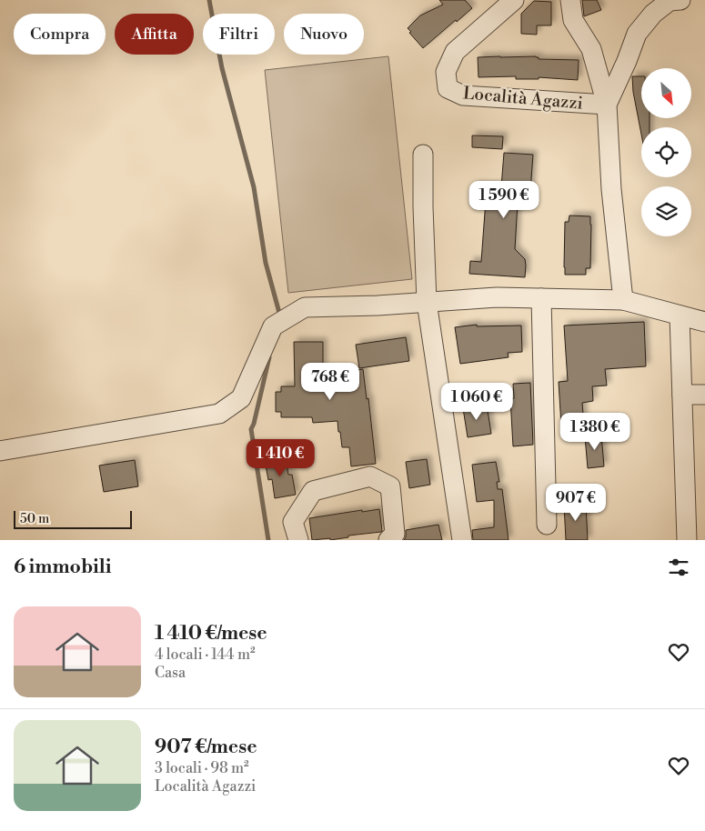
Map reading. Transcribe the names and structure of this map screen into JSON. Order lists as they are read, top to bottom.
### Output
{
  "streets": {
    "street": ["Località Agazzi"]
  },
  "scale_bar": "50 m",
  "north": "bottom right",
  "page": {
    "chip": [
      "Compra",
      "Affitta",
      "Filtri",
      "Nuovo"
    ],
    "price": [
      "1 590 €",
      "768 €",
      "1 060 €",
      "1 380 €",
      "1 410 €",
      "907 €"
    ],
    "scale": "50 m",
    "heading": "6 immobili",
    "list": [
      {
        "name": "1 410 €/mese",
        "note": "4 locali · 144 m² · Casa"
      },
      {
        "name": "907 €/mese",
        "note": "3 locali · 98 m² · Località Agazzi"
      }
    ]
  }
}
